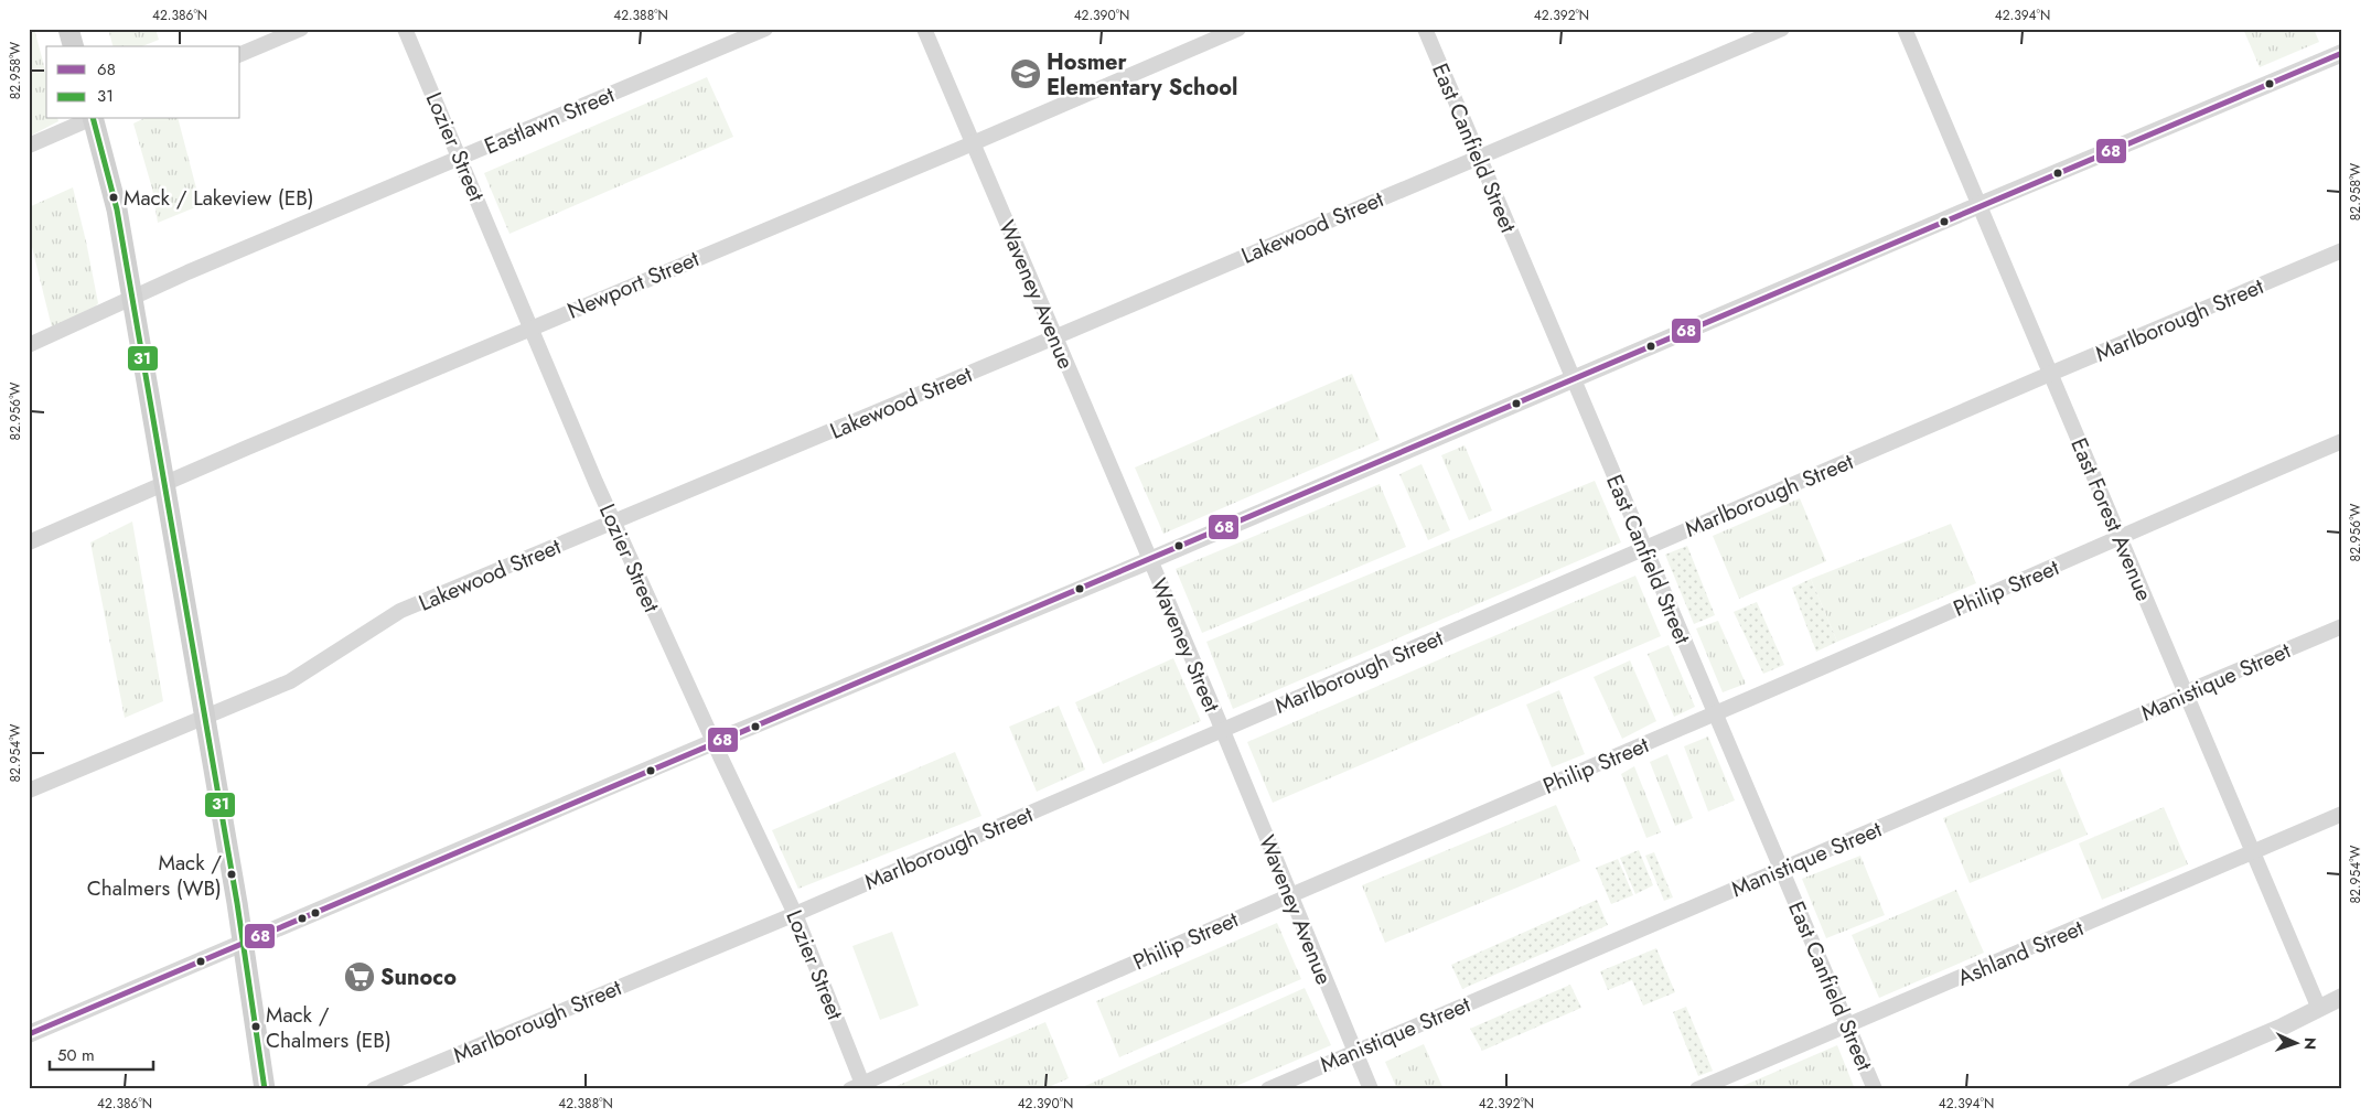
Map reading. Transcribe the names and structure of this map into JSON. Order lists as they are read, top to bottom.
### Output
{
  "streets": {
    "street": [
      "Eastlawn Street",
      "Lozier Street",
      "East Canfield Street",
      "Lakewood Street",
      "Newport Street",
      "Waveney Avenue",
      "Marlborough Street",
      "East Forest Avenue",
      "Philip Street",
      "Waveney Street",
      "Manistique Street",
      "Ashland Street"
    ]
  },
  "crossings": [
    ["Eastlawn Street", "Lozier Street"],
    ["Lozier Street", "Lakewood Street"],
    ["Lozier Street", "Newport Street"],
    ["Lozier Street", "Marlborough Street"],
    ["Lozier Street", "Philip Street"],
    ["East Canfield Street", "Lakewood Street"],
    ["East Canfield Street", "Marlborough Street"],
    ["East Canfield Street", "Philip Street"],
    ["East Canfield Street", "Manistique Street"],
    ["East Canfield Street", "Ashland Street"],
    ["Lakewood Street", "Waveney Avenue"],
    ["Newport Street", "Waveney Avenue"],
    ["Waveney Avenue", "Marlborough Street"],
    ["Waveney Avenue", "Philip Street"],
    ["Waveney Avenue", "Waveney Street"],
    ["Waveney Avenue", "Manistique Street"],
    ["Marlborough Street", "East Forest Avenue"],
    ["Marlborough Street", "Waveney Street"],
    ["East Forest Avenue", "Philip Street"],
    ["East Forest Avenue", "Manistique Street"],
    ["East Forest Avenue", "Ashland Street"]
  ],
  "places": {
    "school or university": ["Hosmer Elementary School"],
    "other": ["Mack / Lakeview (EB)", "Mack / Chalmers (WB)", "Mack / Chalmers (EB)"],
    "supermarket": ["Sunoco"]
  },
  "lines": ["transit line 68", "transit line 31"],
  "legend": ["68", "31"],
  "scale_bar": "50 m",
  "north": "right",
  "coordinates": [
    "42.386°N",
    "42.388°N",
    "42.390°N",
    "42.392°N",
    "42.394°N",
    "82.958°W",
    "82.956°W",
    "82.954°W"
  ]
}
